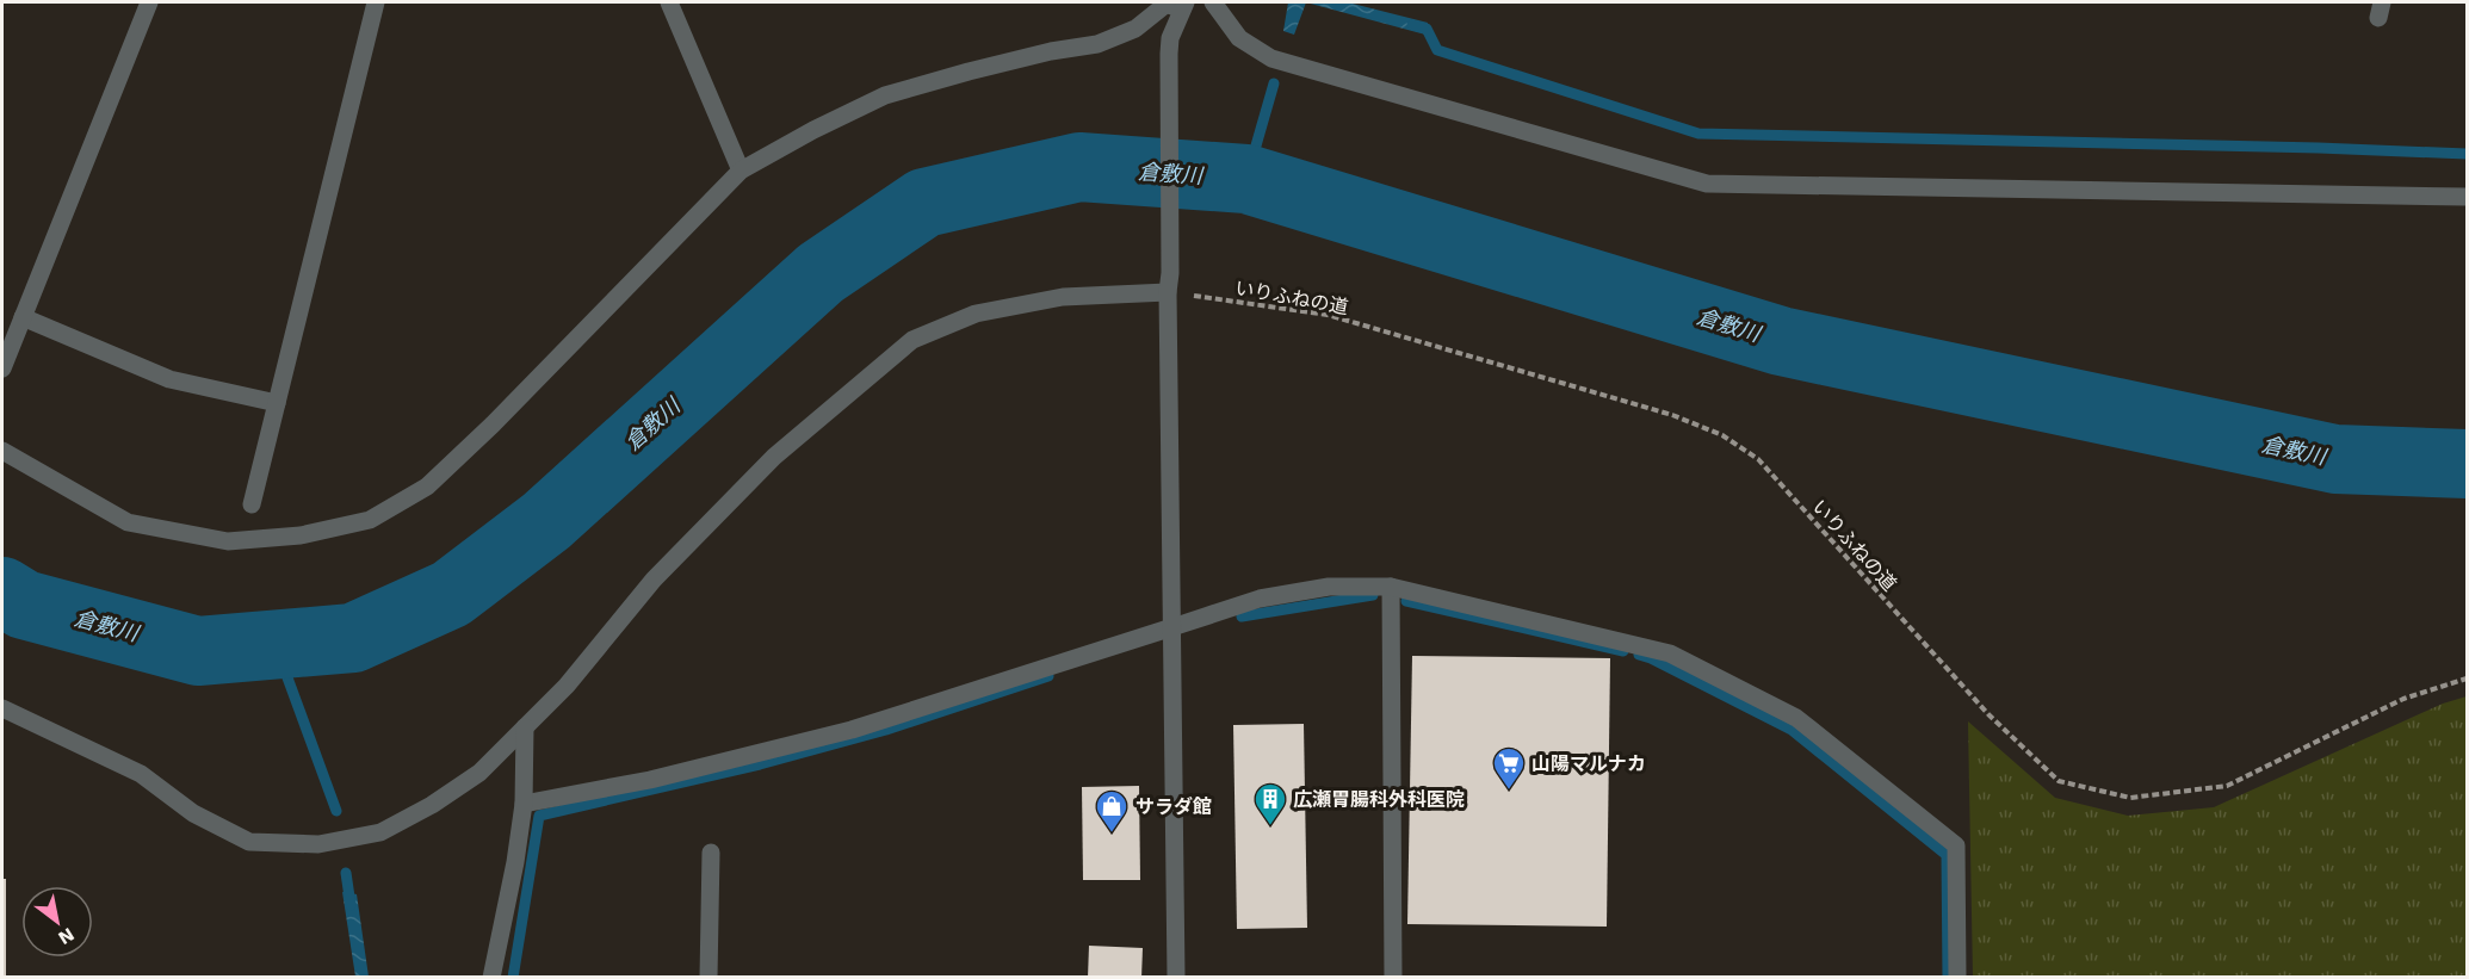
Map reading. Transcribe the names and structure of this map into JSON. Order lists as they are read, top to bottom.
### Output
{
  "streets": {
    "path": ["いりふねの道"]
  },
  "water": ["倉敷川"],
  "places": {
    "supermarket": ["山陽マルナカ"],
    "building": ["広瀬胃腸科外科医院"],
    "shop": ["サラダ館"]
  },
  "north": "bottom right"
}
